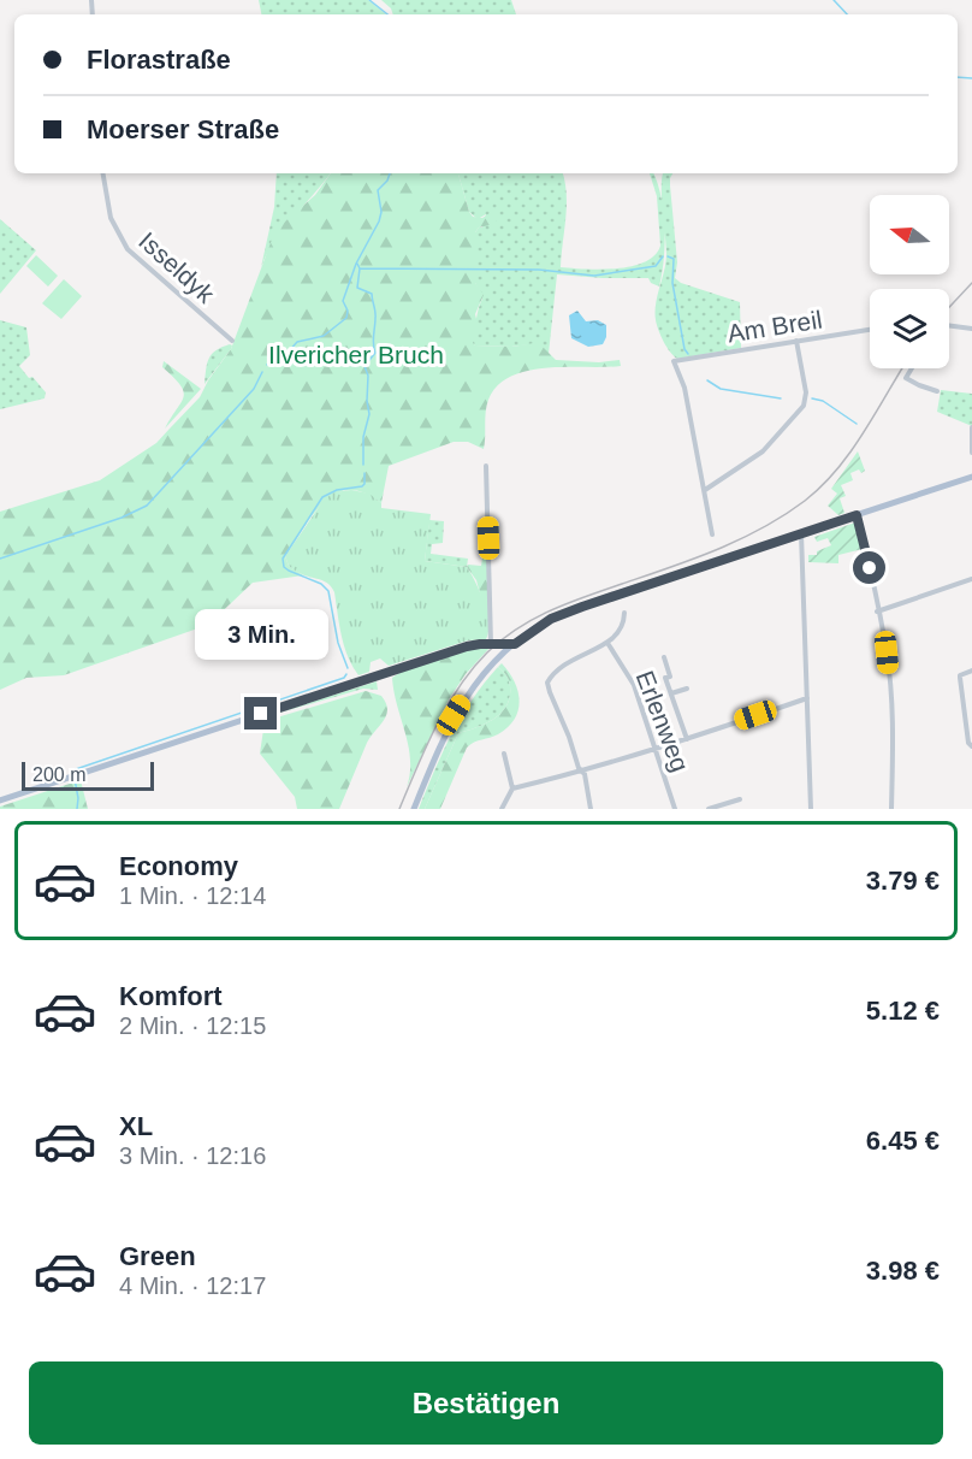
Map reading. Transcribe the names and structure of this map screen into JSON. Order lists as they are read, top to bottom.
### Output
{
  "streets": {
    "street": ["Isseldyk", "Am Breil", "Erlenweg"]
  },
  "parks": ["Ilvericher Bruch"],
  "scale_bar": "200 m",
  "north": "left",
  "page": {
    "banner": ["Florastraße", "Moerser Straße"],
    "bubble": "3 Min.",
    "scale": "200 m",
    "list": [
      {
        "name": "Economy",
        "note": "1 Min. · 12:14",
        "value": "3.79 €"
      },
      {
        "name": "Komfort",
        "note": "2 Min. · 12:15",
        "value": "5.12 €"
      },
      {
        "name": "XL",
        "note": "3 Min. · 12:16",
        "value": "6.45 €"
      },
      {
        "name": "Green",
        "note": "4 Min. · 12:17",
        "value": "3.98 €"
      }
    ],
    "buttons": "Bestätigen"
  }
}
